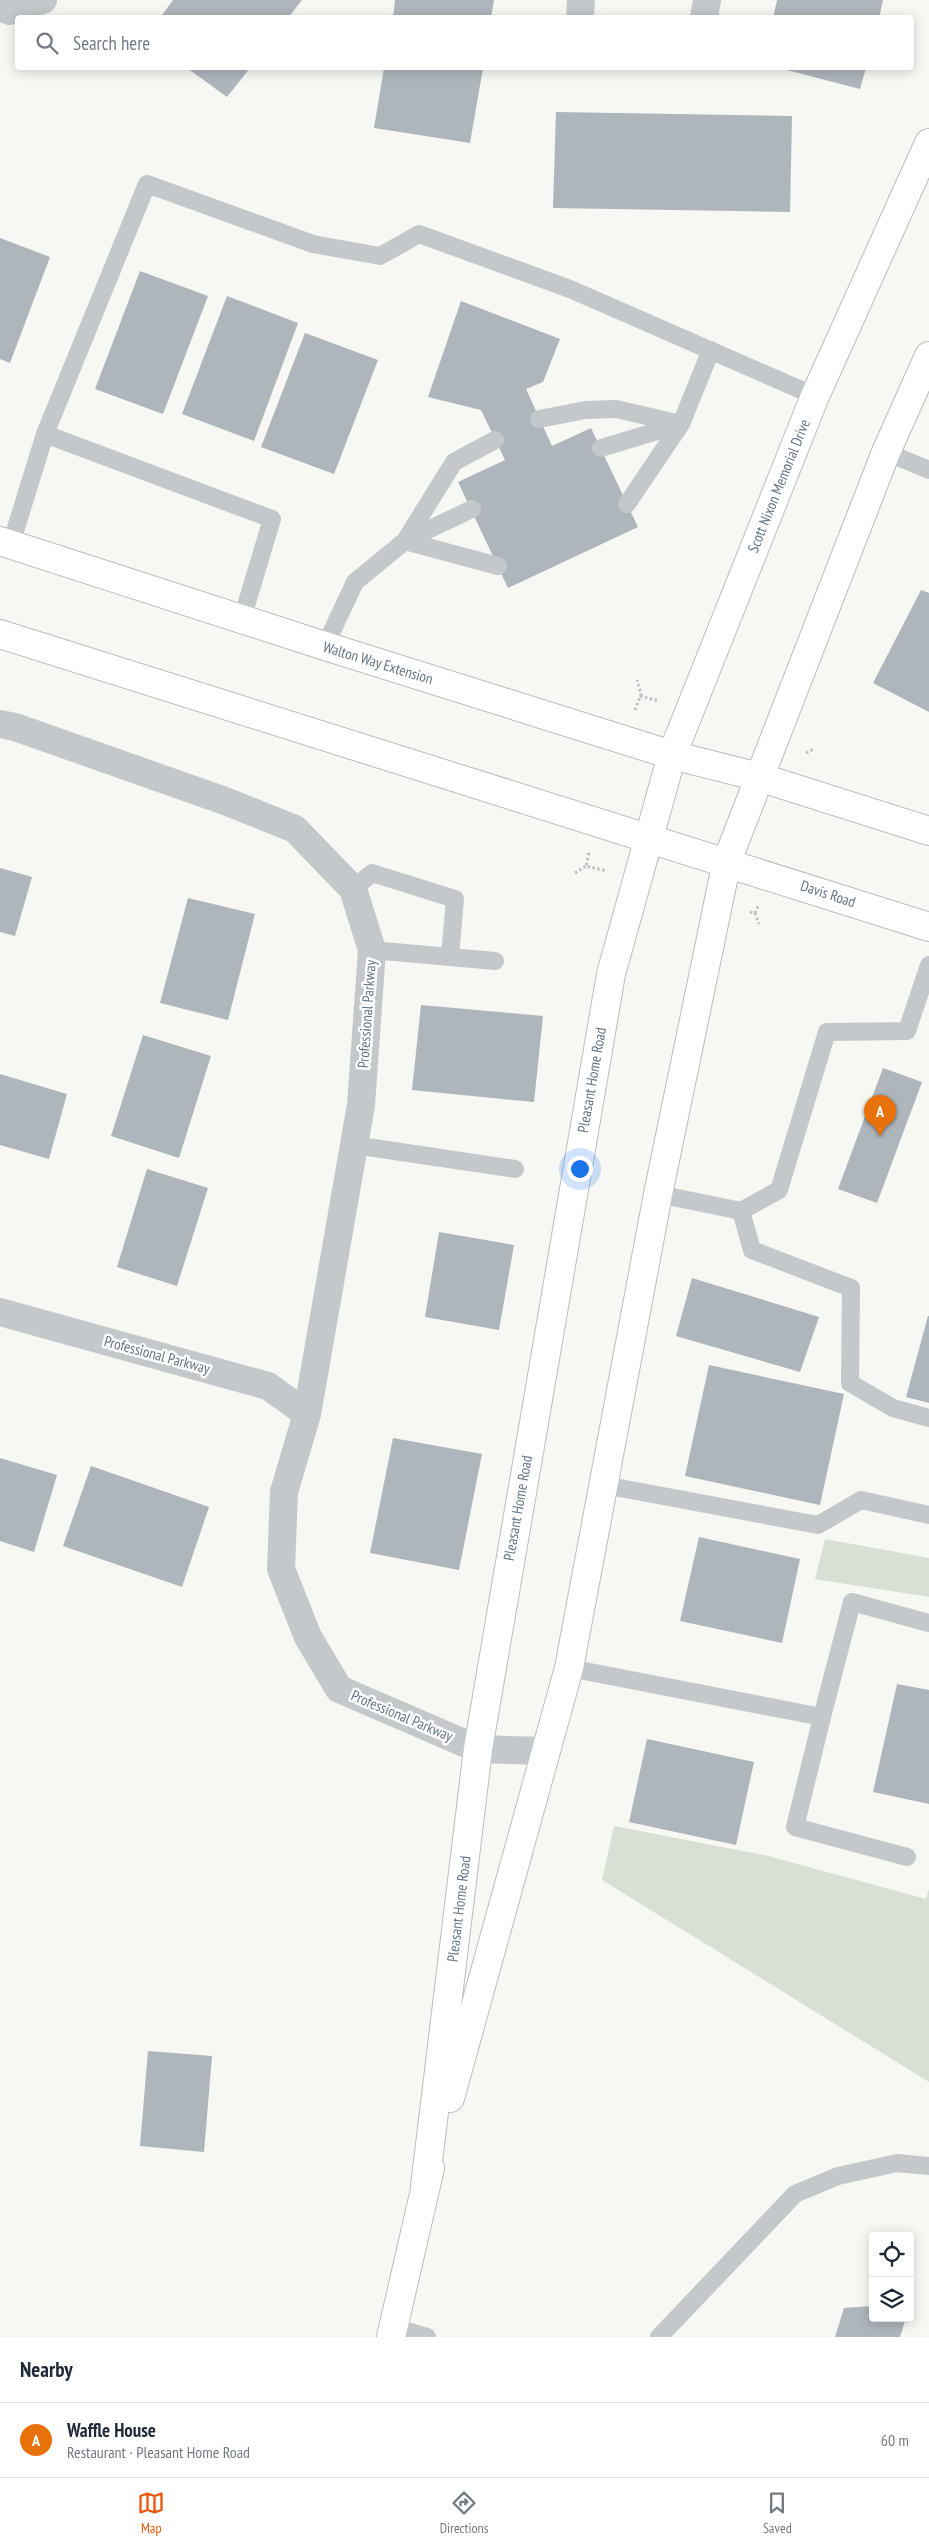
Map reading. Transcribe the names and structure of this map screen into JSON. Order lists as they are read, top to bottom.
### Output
{
  "streets": {
    "main road": [
      "Scott Nixon Memorial Drive",
      "Walton Way Extension",
      "Davis Road",
      "Pleasant Home Road"
    ],
    "street": ["Professional Parkway"]
  },
  "crossings": [
    ["Scott Nixon Memorial Drive", "Walton Way Extension"],
    ["Scott Nixon Memorial Drive", "Pleasant Home Road"],
    ["Davis Road", "Pleasant Home Road"],
    ["Professional Parkway", "Pleasant Home Road"]
  ],
  "page": {
    "search": "Search here",
    "pins": "A",
    "heading": "Nearby",
    "list": [
      {
        "mark": "A",
        "name": "Waffle House",
        "note": "Restaurant · Pleasant Home Road",
        "value": "60 m"
      }
    ],
    "nav": ["Map", "Directions", "Saved"]
  }
}
